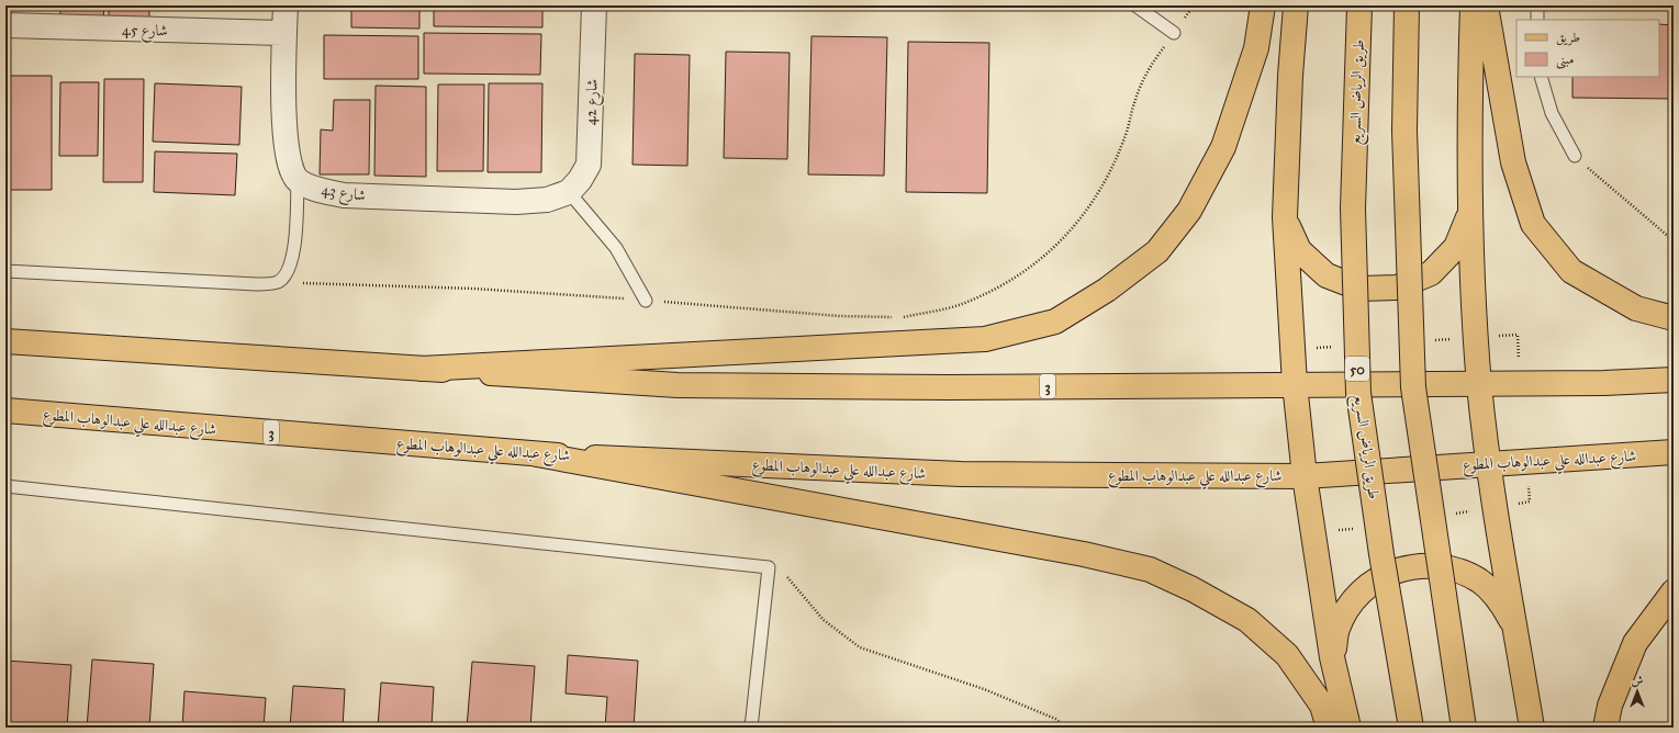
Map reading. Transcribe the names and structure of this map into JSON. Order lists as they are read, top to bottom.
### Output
{
  "streets": {
    "main road": [
      "طريق الرياض السريع",
      "50",
      "3",
      "شارع عبدالله علي عبدالوهاب المطوع"
    ],
    "street": ["شارع 45", "شارع 42", "شارع 43"]
  },
  "crossings": [
    ["شارع 42", "شارع 43"]
  ],
  "legend": ["طريق", "مبنى"],
  "north": "top"
}
